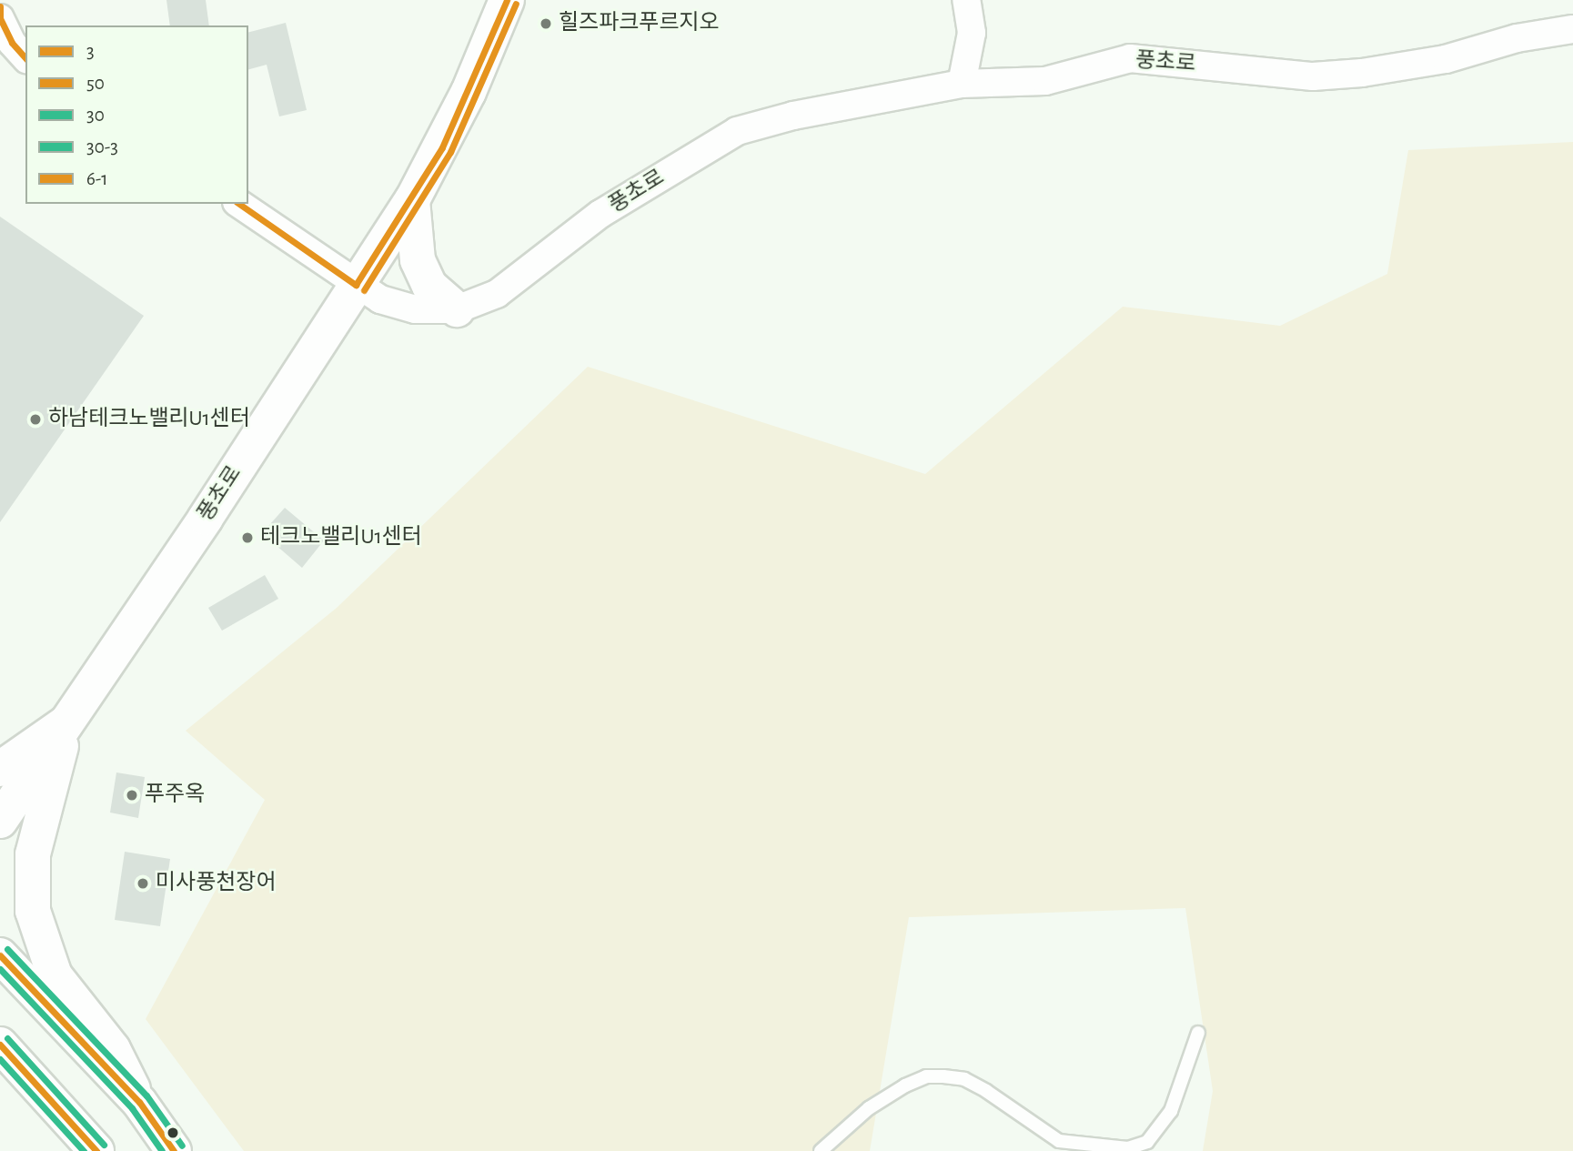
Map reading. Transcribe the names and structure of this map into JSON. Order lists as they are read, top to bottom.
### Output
{
  "streets": {
    "main road": ["풍초로"]
  },
  "places": [
    "힐즈파크푸르지오",
    "하남테크노밸리U1센터",
    "테크노밸리U1센터",
    "푸주옥",
    "미사풍천장어"
  ],
  "lines": [
    "transit line 3",
    "transit line 6-1",
    "transit line 30-3",
    "transit line 50",
    "transit line 30"
  ],
  "legend": [
    "3",
    "50",
    "30",
    "30-3",
    "6-1"
  ]
}
